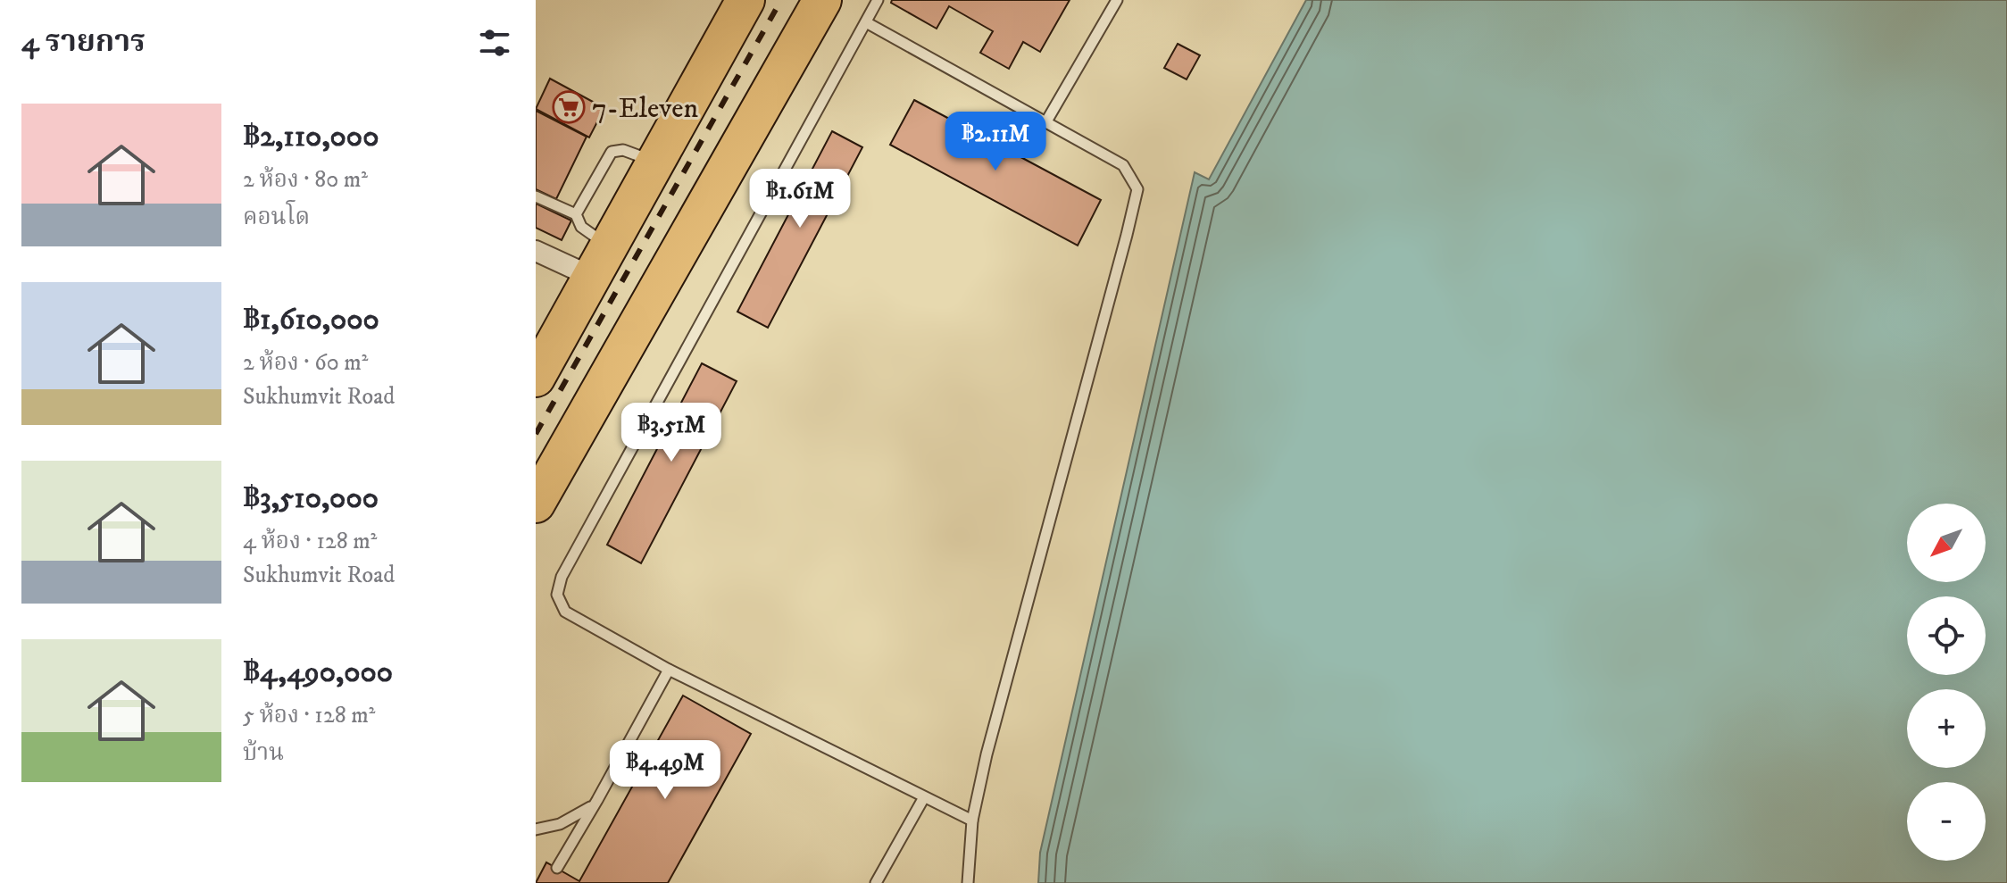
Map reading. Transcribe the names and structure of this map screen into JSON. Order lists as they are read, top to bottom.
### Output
{
  "places": {
    "supermarket": ["7-Eleven"]
  },
  "north": "bottom left",
  "page": {
    "heading": "4 รายการ",
    "list": [
      {
        "name": "฿2,110,000",
        "note": "2 ห้อง · 80 m² · คอนโด"
      },
      {
        "name": "฿1,610,000",
        "note": "2 ห้อง · 60 m² · Sukhumvit Road"
      },
      {
        "name": "฿3,510,000",
        "note": "4 ห้อง · 128 m² · Sukhumvit Road"
      },
      {
        "name": "฿4,490,000",
        "note": "5 ห้อง · 128 m² · บ้าน"
      }
    ],
    "price": [
      "฿2.11M",
      "฿1.61M",
      "฿3.51M",
      "฿4.49M"
    ],
    "map_buttons": ["+", "−"]
  }
}
